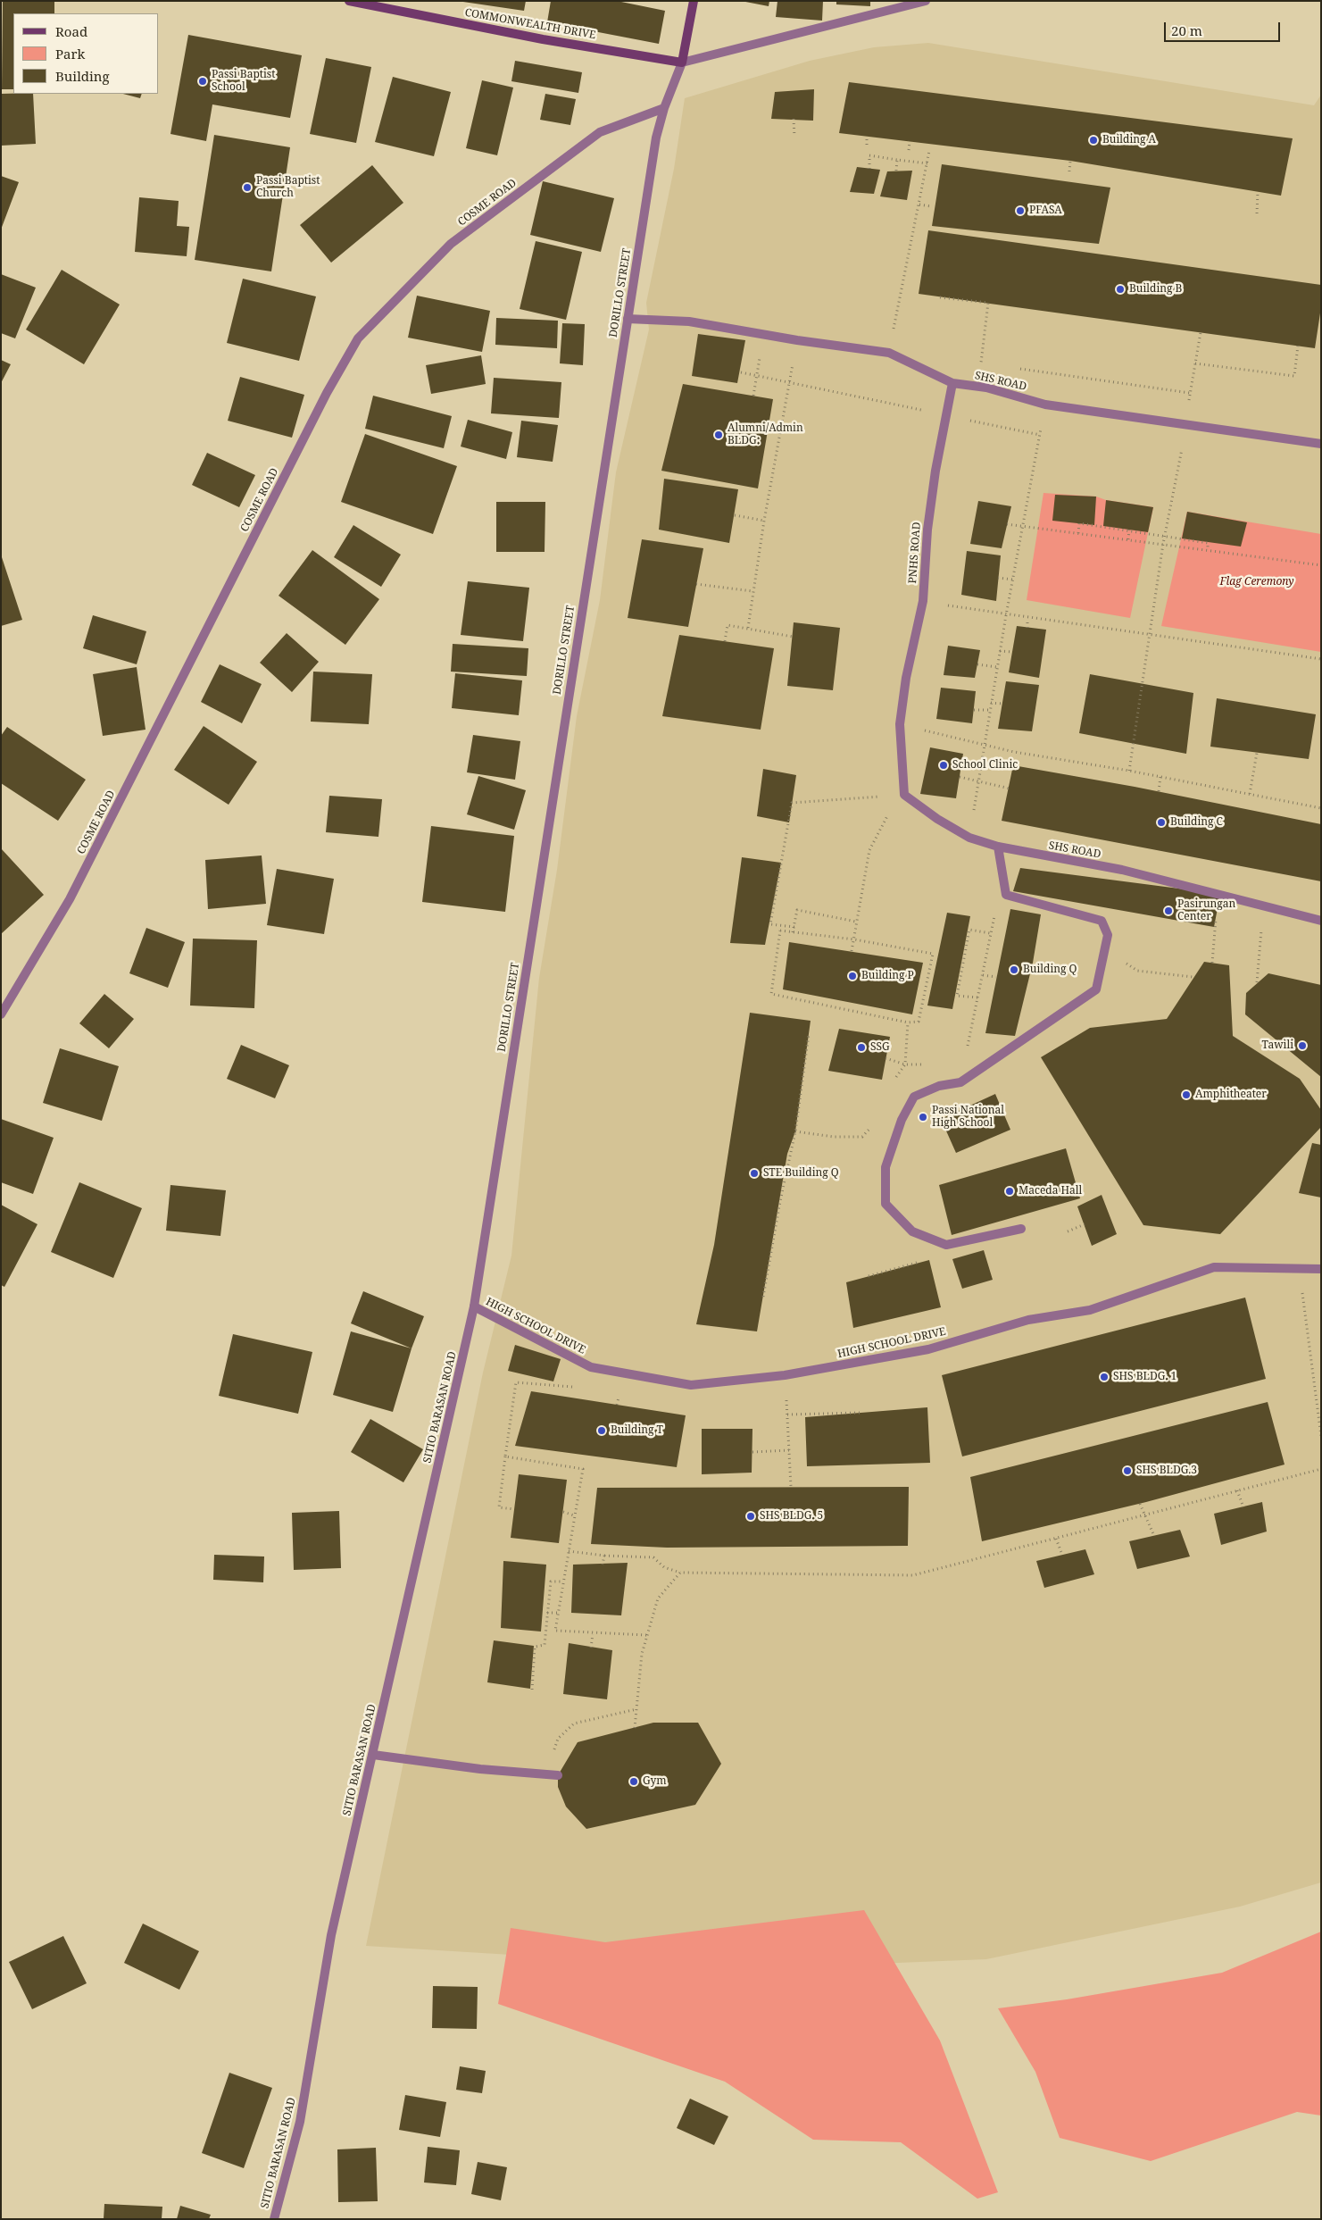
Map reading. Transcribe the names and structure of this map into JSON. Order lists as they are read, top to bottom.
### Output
{
  "streets": {
    "street": [
      "COMMONWEALTH DRIVE",
      "COSME ROAD",
      "DORILLO STREET",
      "SHS ROAD",
      "PNHS ROAD",
      "HIGH SCHOOL DRIVE",
      "SITIO BARASAN ROAD"
    ]
  },
  "crossings": [
    ["COMMONWEALTH DRIVE", "DORILLO STREET"],
    ["COSME ROAD", "DORILLO STREET"],
    ["DORILLO STREET", "SHS ROAD"],
    ["DORILLO STREET", "HIGH SCHOOL DRIVE"],
    ["DORILLO STREET", "SITIO BARASAN ROAD"],
    ["SHS ROAD", "PNHS ROAD"],
    ["HIGH SCHOOL DRIVE", "SITIO BARASAN ROAD"]
  ],
  "parks": ["Flag Ceremony"],
  "places": [
    "Passi Baptist School",
    "Building A",
    "Passi Baptist Church",
    "PFASA",
    "Building B",
    "Alumni/Admin BLDG:",
    "School Clinic",
    "Building C",
    "Pasirungan Center",
    "Building Q",
    "Building P",
    "Tawili",
    "SSG",
    "Amphitheater",
    "Passi National High School",
    "STE Building Q",
    "Maceda Hall",
    "SHS BLDG. 1",
    "Building T",
    "SHS BLDG.3",
    "SHS BLDG. 5",
    "Gym"
  ],
  "legend": ["Road", "Park", "Building"],
  "scale_bar": "20 m"
}
